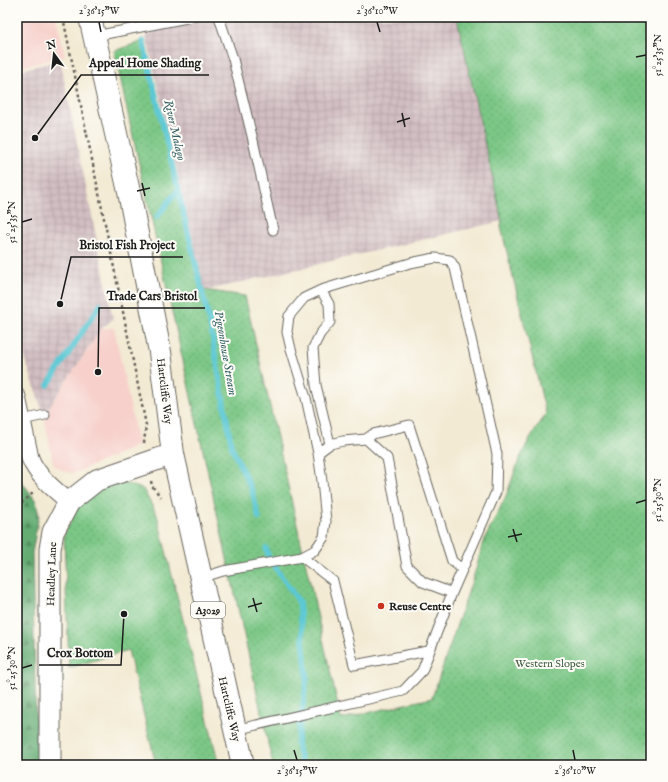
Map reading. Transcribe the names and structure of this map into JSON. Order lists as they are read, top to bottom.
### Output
{
  "streets": {
    "highway": ["Hartcliffe Way", "A3029"],
    "street": ["Headley Lane"]
  },
  "crossings": [
    ["Hartcliffe Way", "Headley Lane"]
  ],
  "water": ["River Malago", "Pigeonhouse Stream"],
  "parks": ["Western Slopes"],
  "places": [
    "Appeal Home Shading",
    "Bristol Fish Project",
    "Trade Cars Bristol",
    "Reuse Centre",
    "Crox Bottom"
  ],
  "north": "top",
  "coordinates": [
    "2°36'15\"W",
    "2°36'10\"W",
    "51°25'35\"N",
    "51°25'30\"N"
  ]
}
